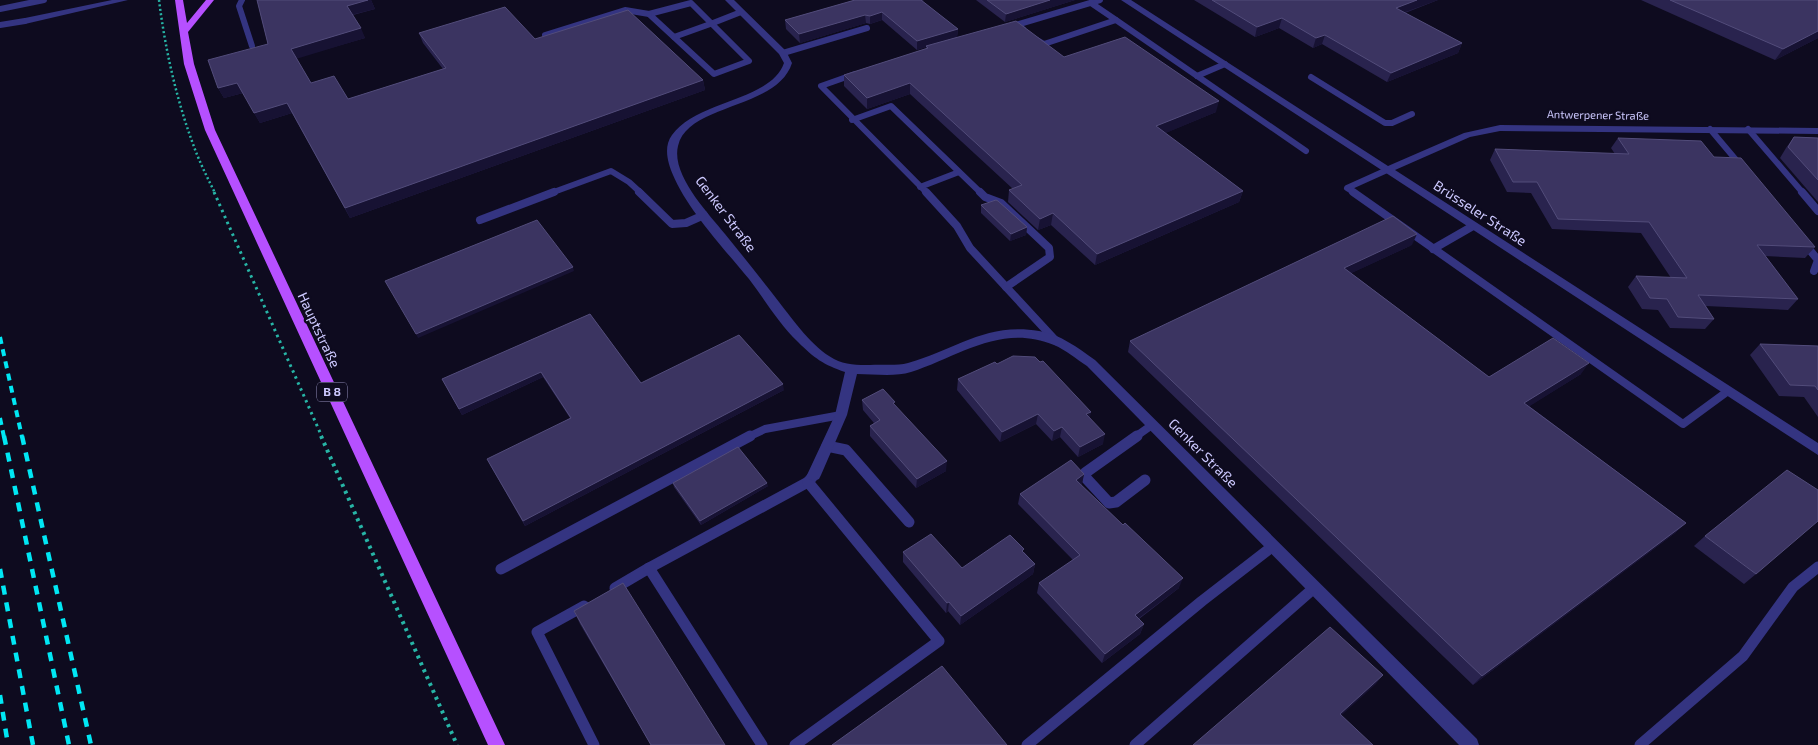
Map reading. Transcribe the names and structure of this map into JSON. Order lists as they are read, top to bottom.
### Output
{
  "streets": {
    "main road": ["Hauptstraße", "B 8"],
    "street": ["Antwerpener Straße", "Brüsseler Straße", "Genker Straße"]
  },
  "crossings": [
    ["Antwerpener Straße", "Brüsseler Straße"]
  ]
}
